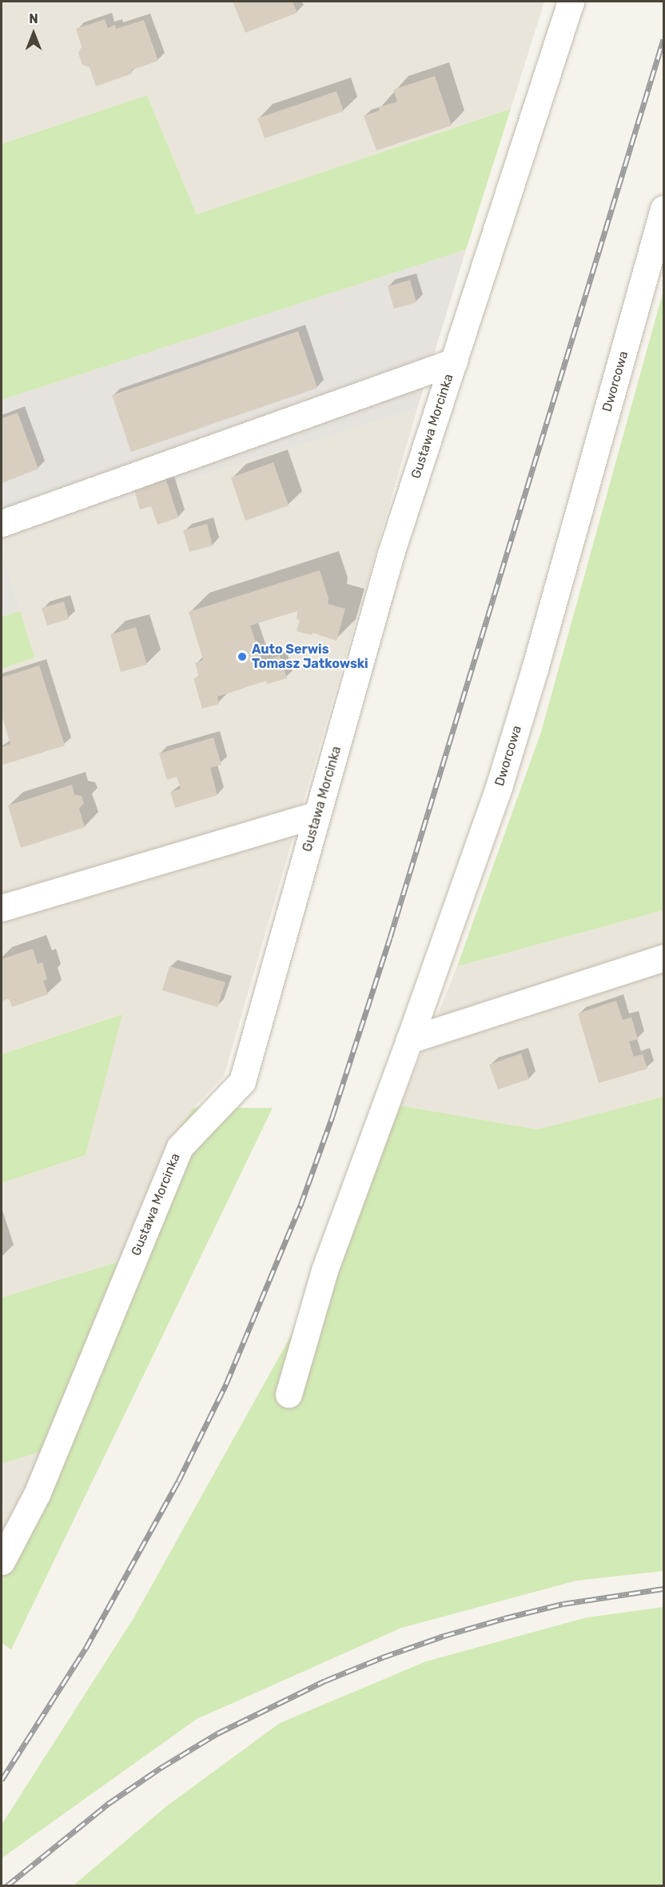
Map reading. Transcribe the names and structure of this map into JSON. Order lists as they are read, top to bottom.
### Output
{
  "streets": {
    "street": ["Dworcowa", "Gustawa Morcinka"]
  },
  "places": ["Auto Serwis Tomasz Jatkowski"],
  "north": "top"
}
